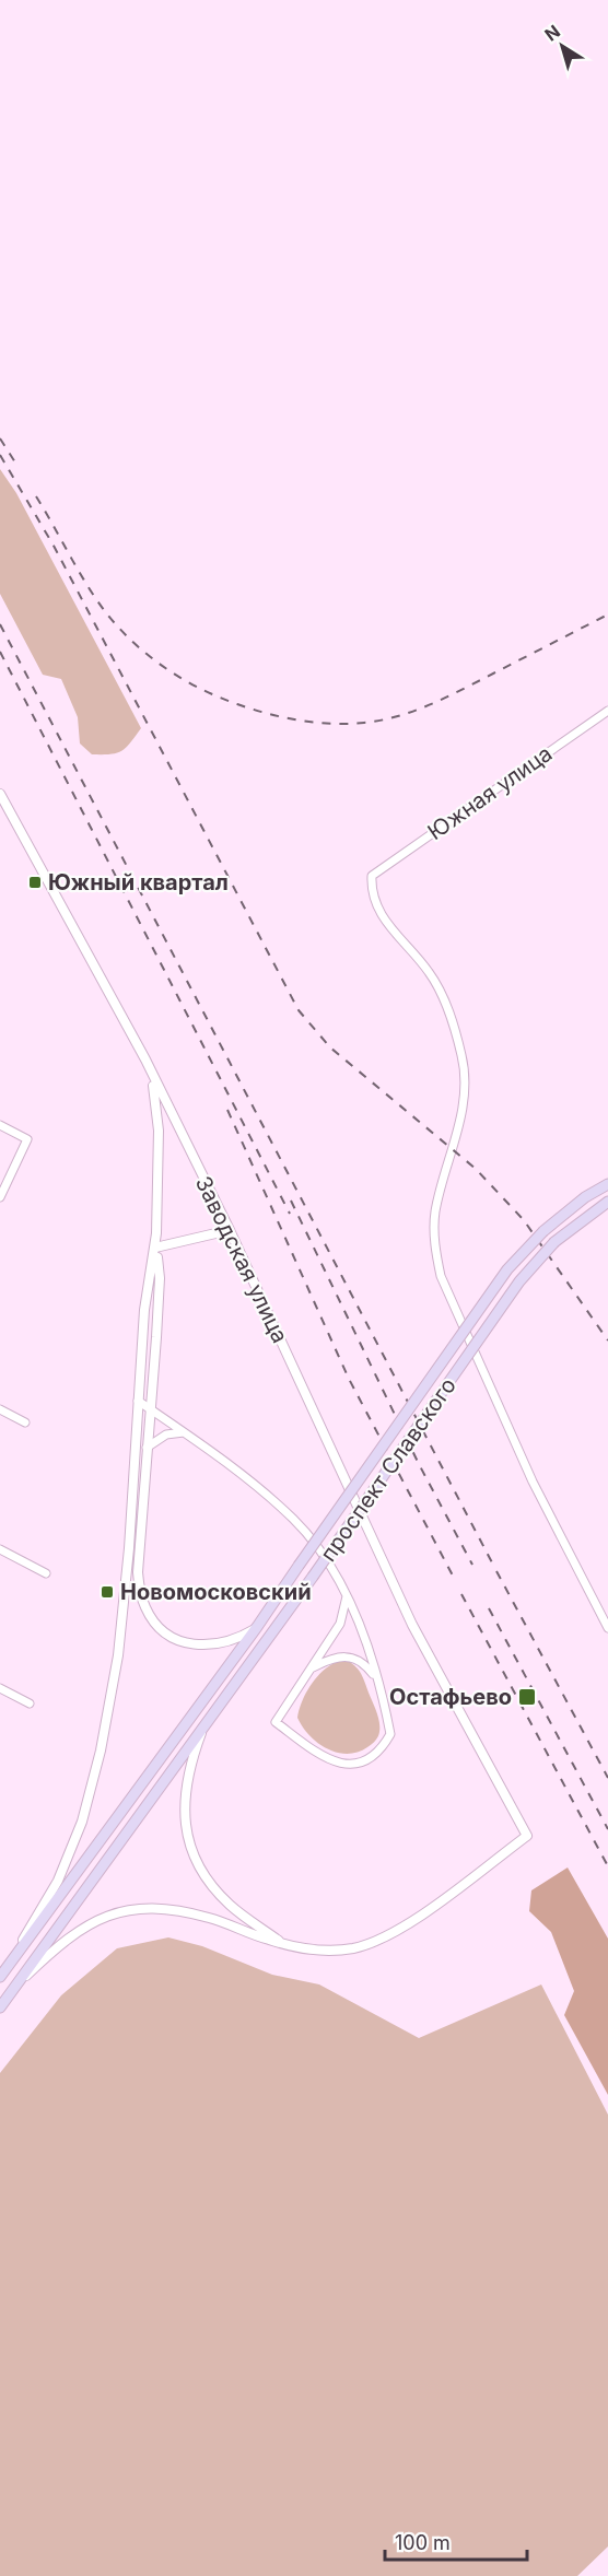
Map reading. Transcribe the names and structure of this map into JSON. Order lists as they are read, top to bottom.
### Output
{
  "streets": {
    "main road": ["проспект Славского"],
    "street": ["Южная улица", "Заводская улица"]
  },
  "places": {
    "transit": ["Южный квартал", "Новомосковский", "Остафьево"]
  },
  "scale_bar": "100 m",
  "north": "top left"
}
